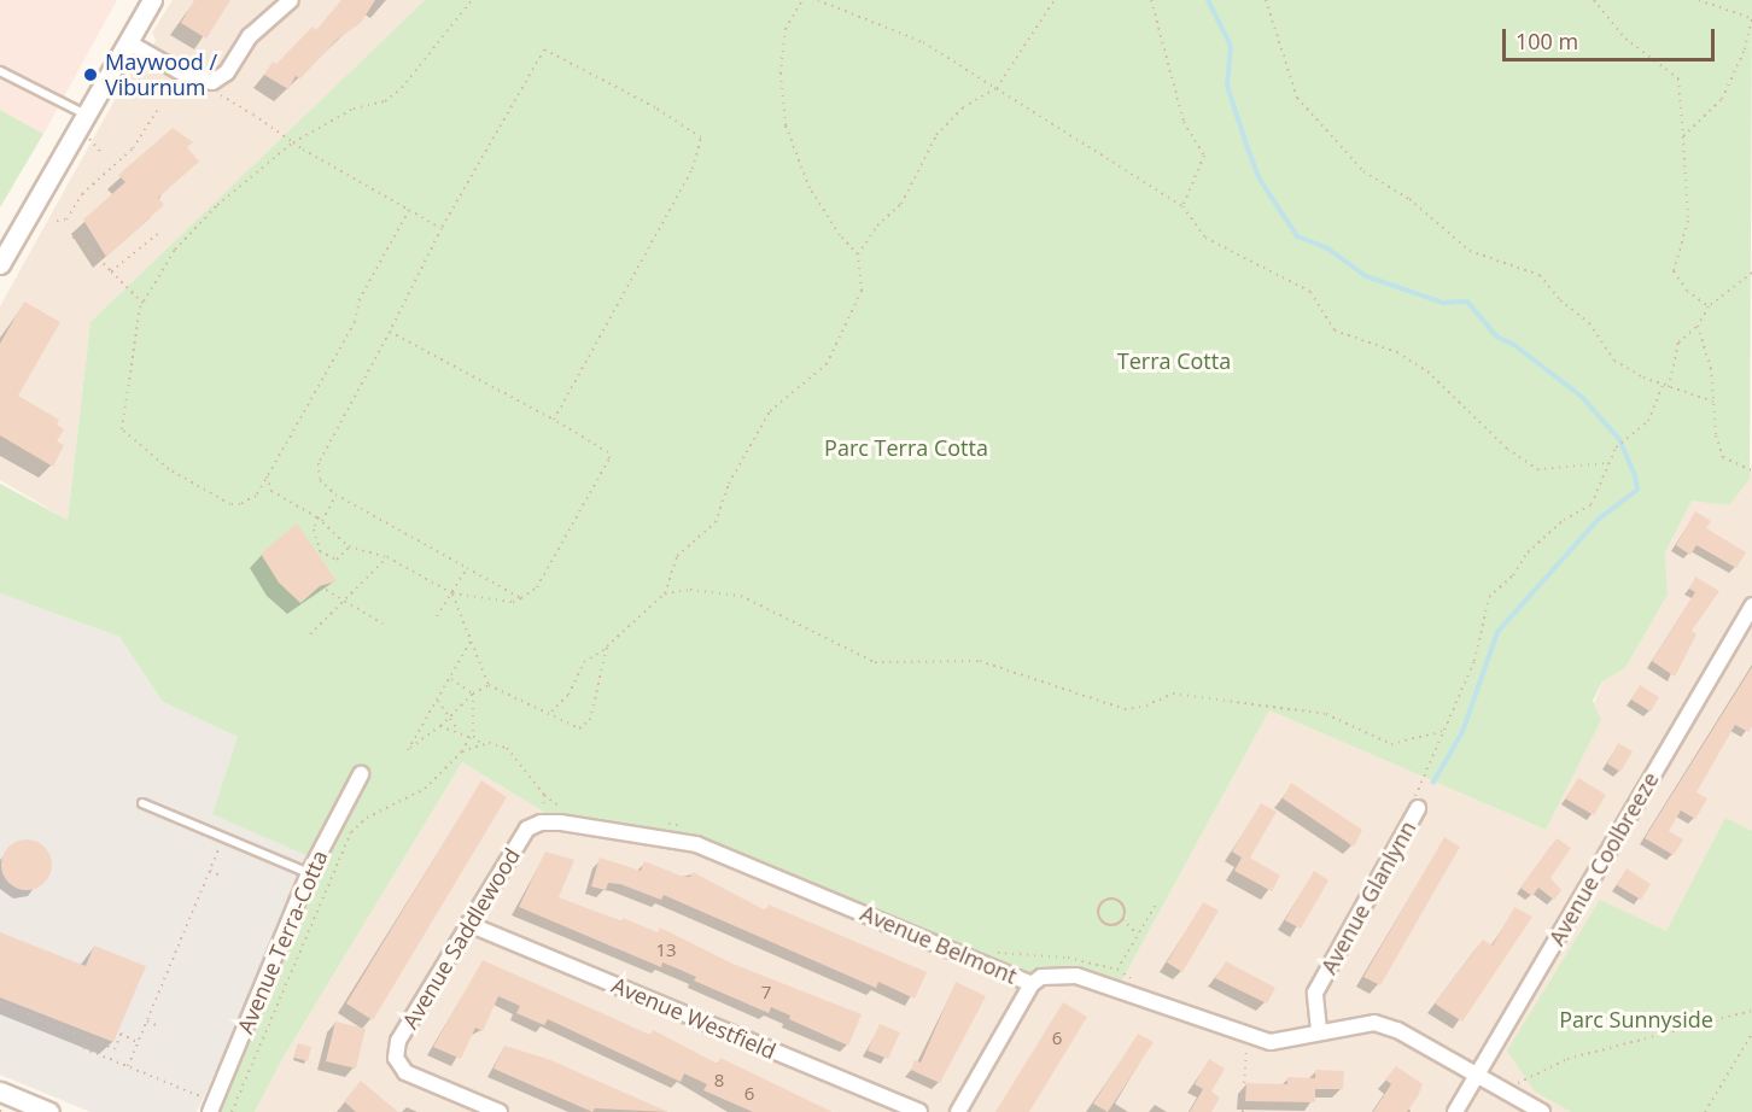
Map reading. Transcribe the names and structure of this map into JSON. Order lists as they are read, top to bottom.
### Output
{
  "streets": {
    "street": [
      "Avenue Coolbreeze",
      "Avenue Glanlynn",
      "Avenue Saddlewood",
      "Avenue Terra-Cotta",
      "Avenue Belmont",
      "Avenue Westfield"
    ]
  },
  "crossings": [
    ["Avenue Coolbreeze", "Avenue Belmont"],
    ["Avenue Glanlynn", "Avenue Belmont"],
    ["Avenue Saddlewood", "Avenue Belmont"],
    ["Avenue Saddlewood", "Avenue Westfield"]
  ],
  "parks": ["Terra Cotta", "Parc Terra Cotta", "Parc Sunnyside"],
  "places": ["Maywood / Viburnum"],
  "house_numbers": [
    "13",
    "7",
    "6",
    "8",
    "6"
  ],
  "scale_bar": "100 m"
}
